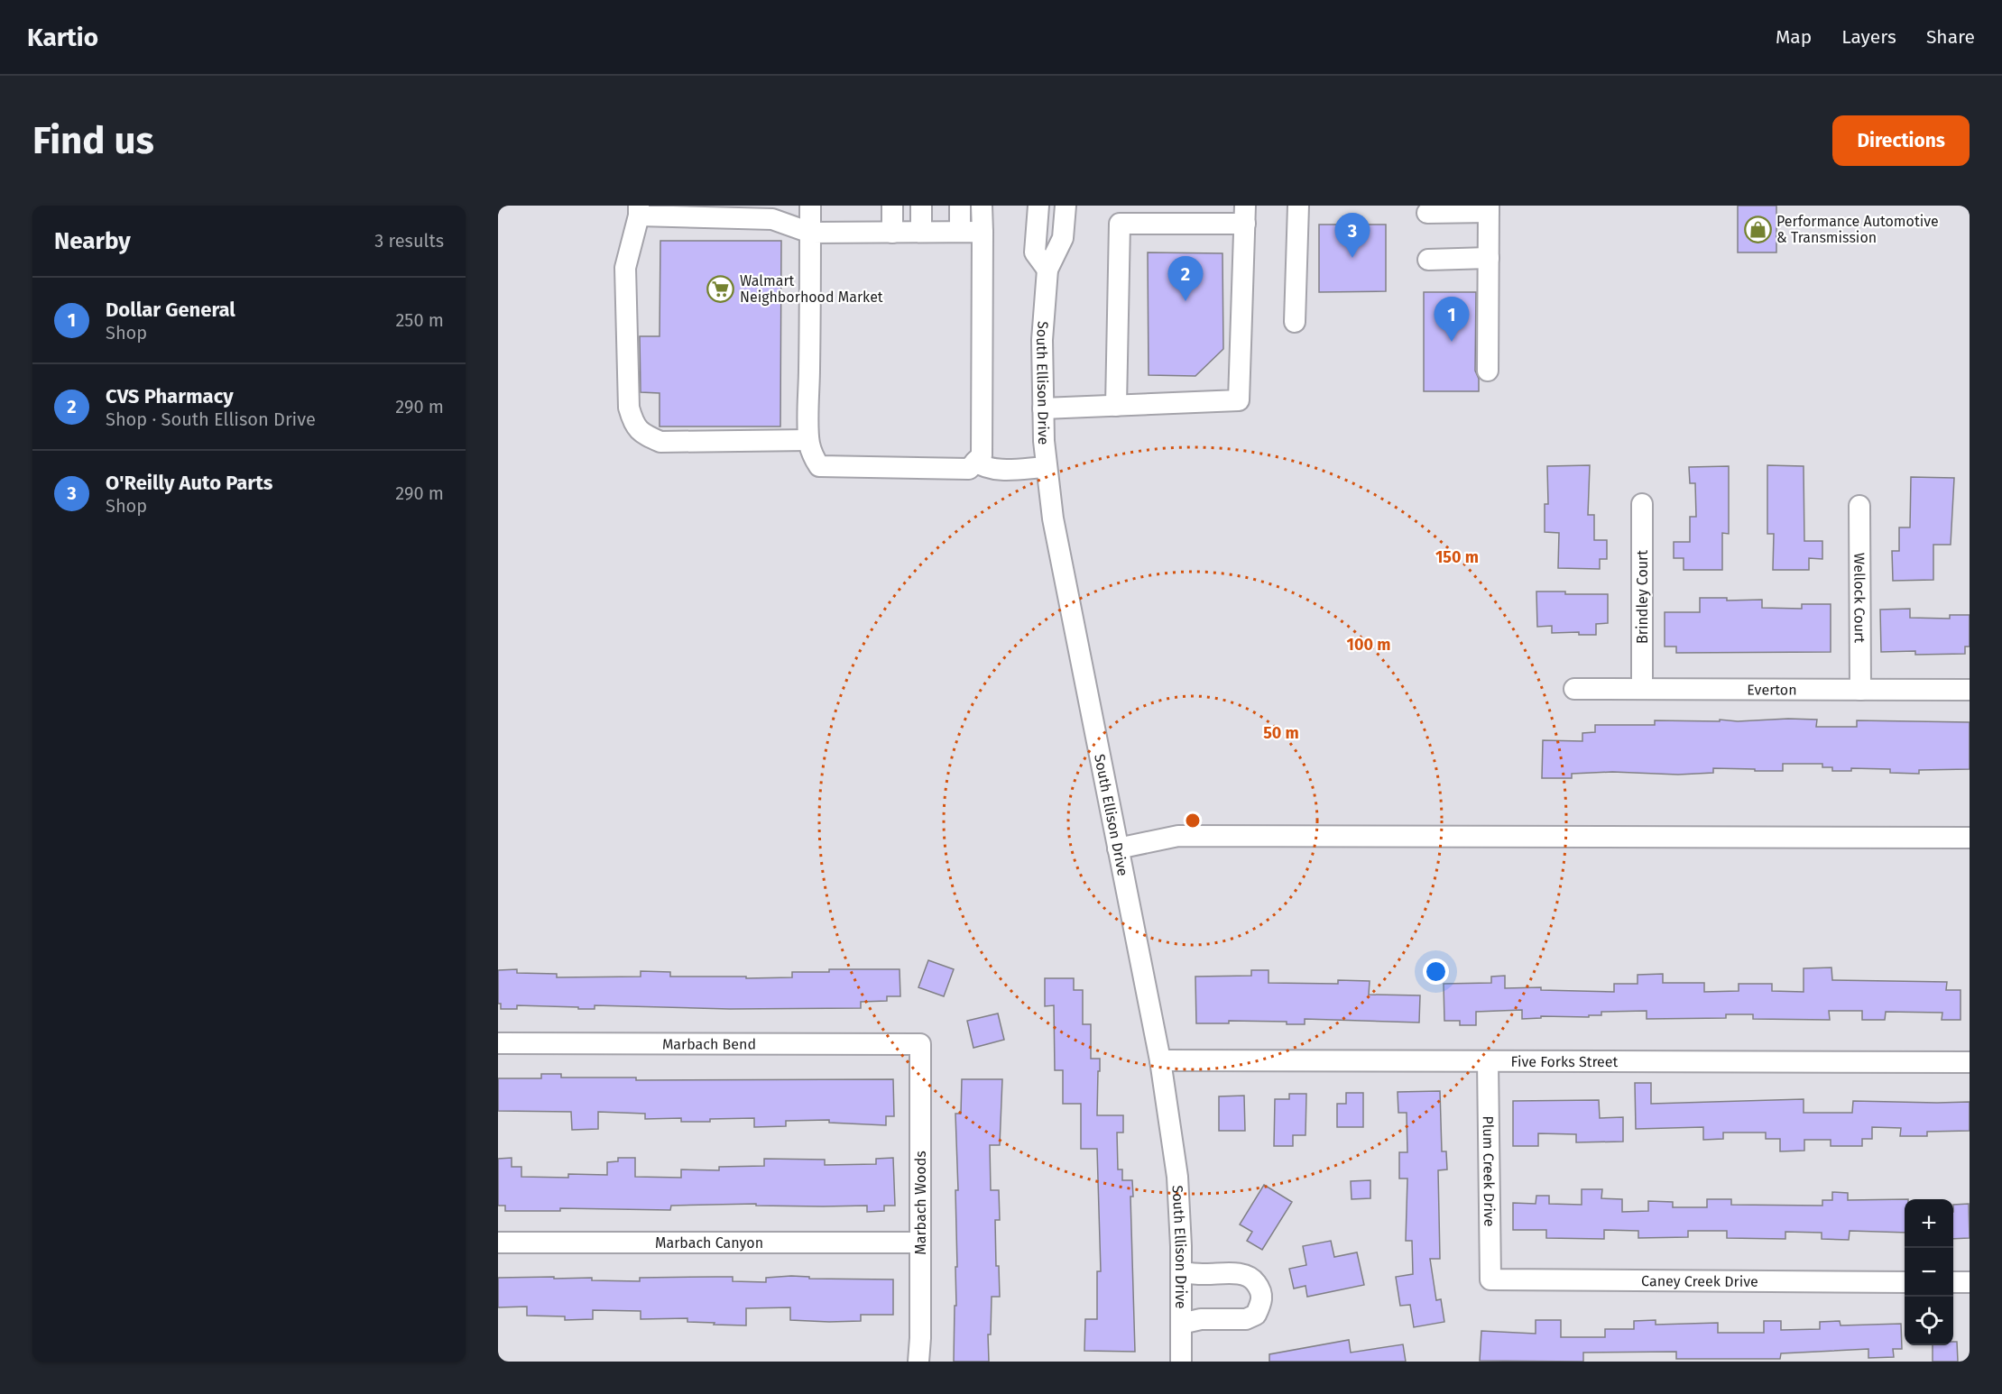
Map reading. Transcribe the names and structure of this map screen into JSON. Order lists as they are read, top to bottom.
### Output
{
  "streets": {
    "street": [
      "South Ellison Drive",
      "Brindley Court",
      "Wellock Court",
      "Everton",
      "Marbach Bend",
      "Five Forks Street",
      "Plum Creek Drive",
      "Marbach Woods",
      "Marbach Canyon",
      "Caney Creek Drive"
    ]
  },
  "crossings": [
    ["South Ellison Drive", "Five Forks Street"],
    ["Brindley Court", "Everton"],
    ["Wellock Court", "Everton"],
    ["Marbach Bend", "Marbach Woods"],
    ["Five Forks Street", "Plum Creek Drive"],
    ["Plum Creek Drive", "Caney Creek Drive"],
    ["Marbach Woods", "Marbach Canyon"]
  ],
  "places": {
    "shop": ["Performance Automotive & Transmission"],
    "supermarket": ["Walmart Neighborhood Market"]
  },
  "page": {
    "header": "Kartio",
    "nav": ["Map", "Layers", "Share"],
    "buttons": "Directions",
    "title": "Find us",
    "heading": ["Nearby", "3 results"],
    "pins": ["3", "2", "1"],
    "list": [
      {
        "mark": "1",
        "name": "Dollar General",
        "note": "Shop",
        "value": "250 m"
      },
      {
        "mark": "2",
        "name": "CVS Pharmacy",
        "note": "Shop · South Ellison Drive",
        "value": "290 m"
      },
      {
        "mark": "3",
        "name": "O'Reilly Auto Parts",
        "note": "Shop",
        "value": "290 m"
      }
    ],
    "map_buttons": ["+", "−"]
  },
  "rings": ["150 m", "100 m", "50 m"]
}
